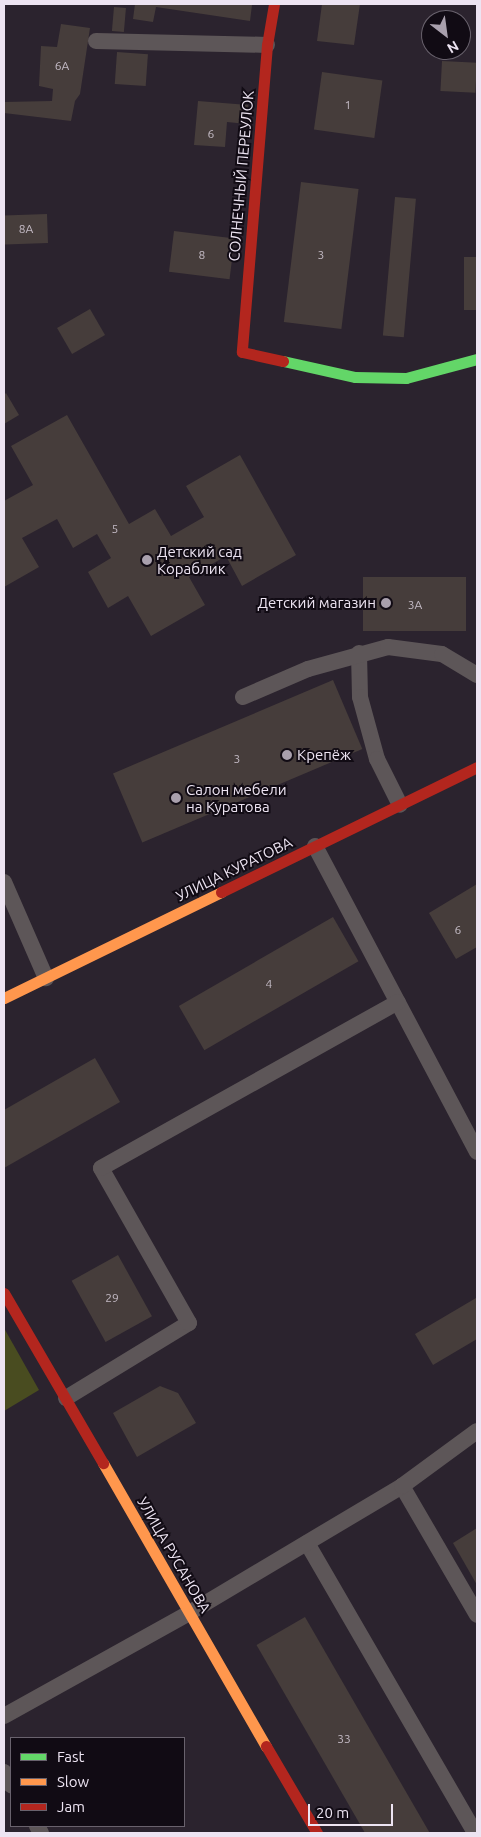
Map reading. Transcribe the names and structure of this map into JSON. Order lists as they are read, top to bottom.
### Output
{
  "streets": {
    "street": ["СОЛНЕЧНЫЙ ПЕРЕУЛОК", "УЛИЦА КУРАТОВА", "УЛИЦА РУСАНОВА"]
  },
  "places": [
    "Детский сад Кораблик",
    "Детский магазин",
    "Крепёж",
    "Салон мебели на Куратова"
  ],
  "house_numbers": [
    "6А",
    "1",
    "6",
    "8А",
    "8",
    "3",
    "5",
    "3А",
    "3",
    "6",
    "4",
    "29",
    "33"
  ],
  "legend": ["Fast", "Slow", "Jam"],
  "scale_bar": "20 m",
  "north": "bottom right"
}
